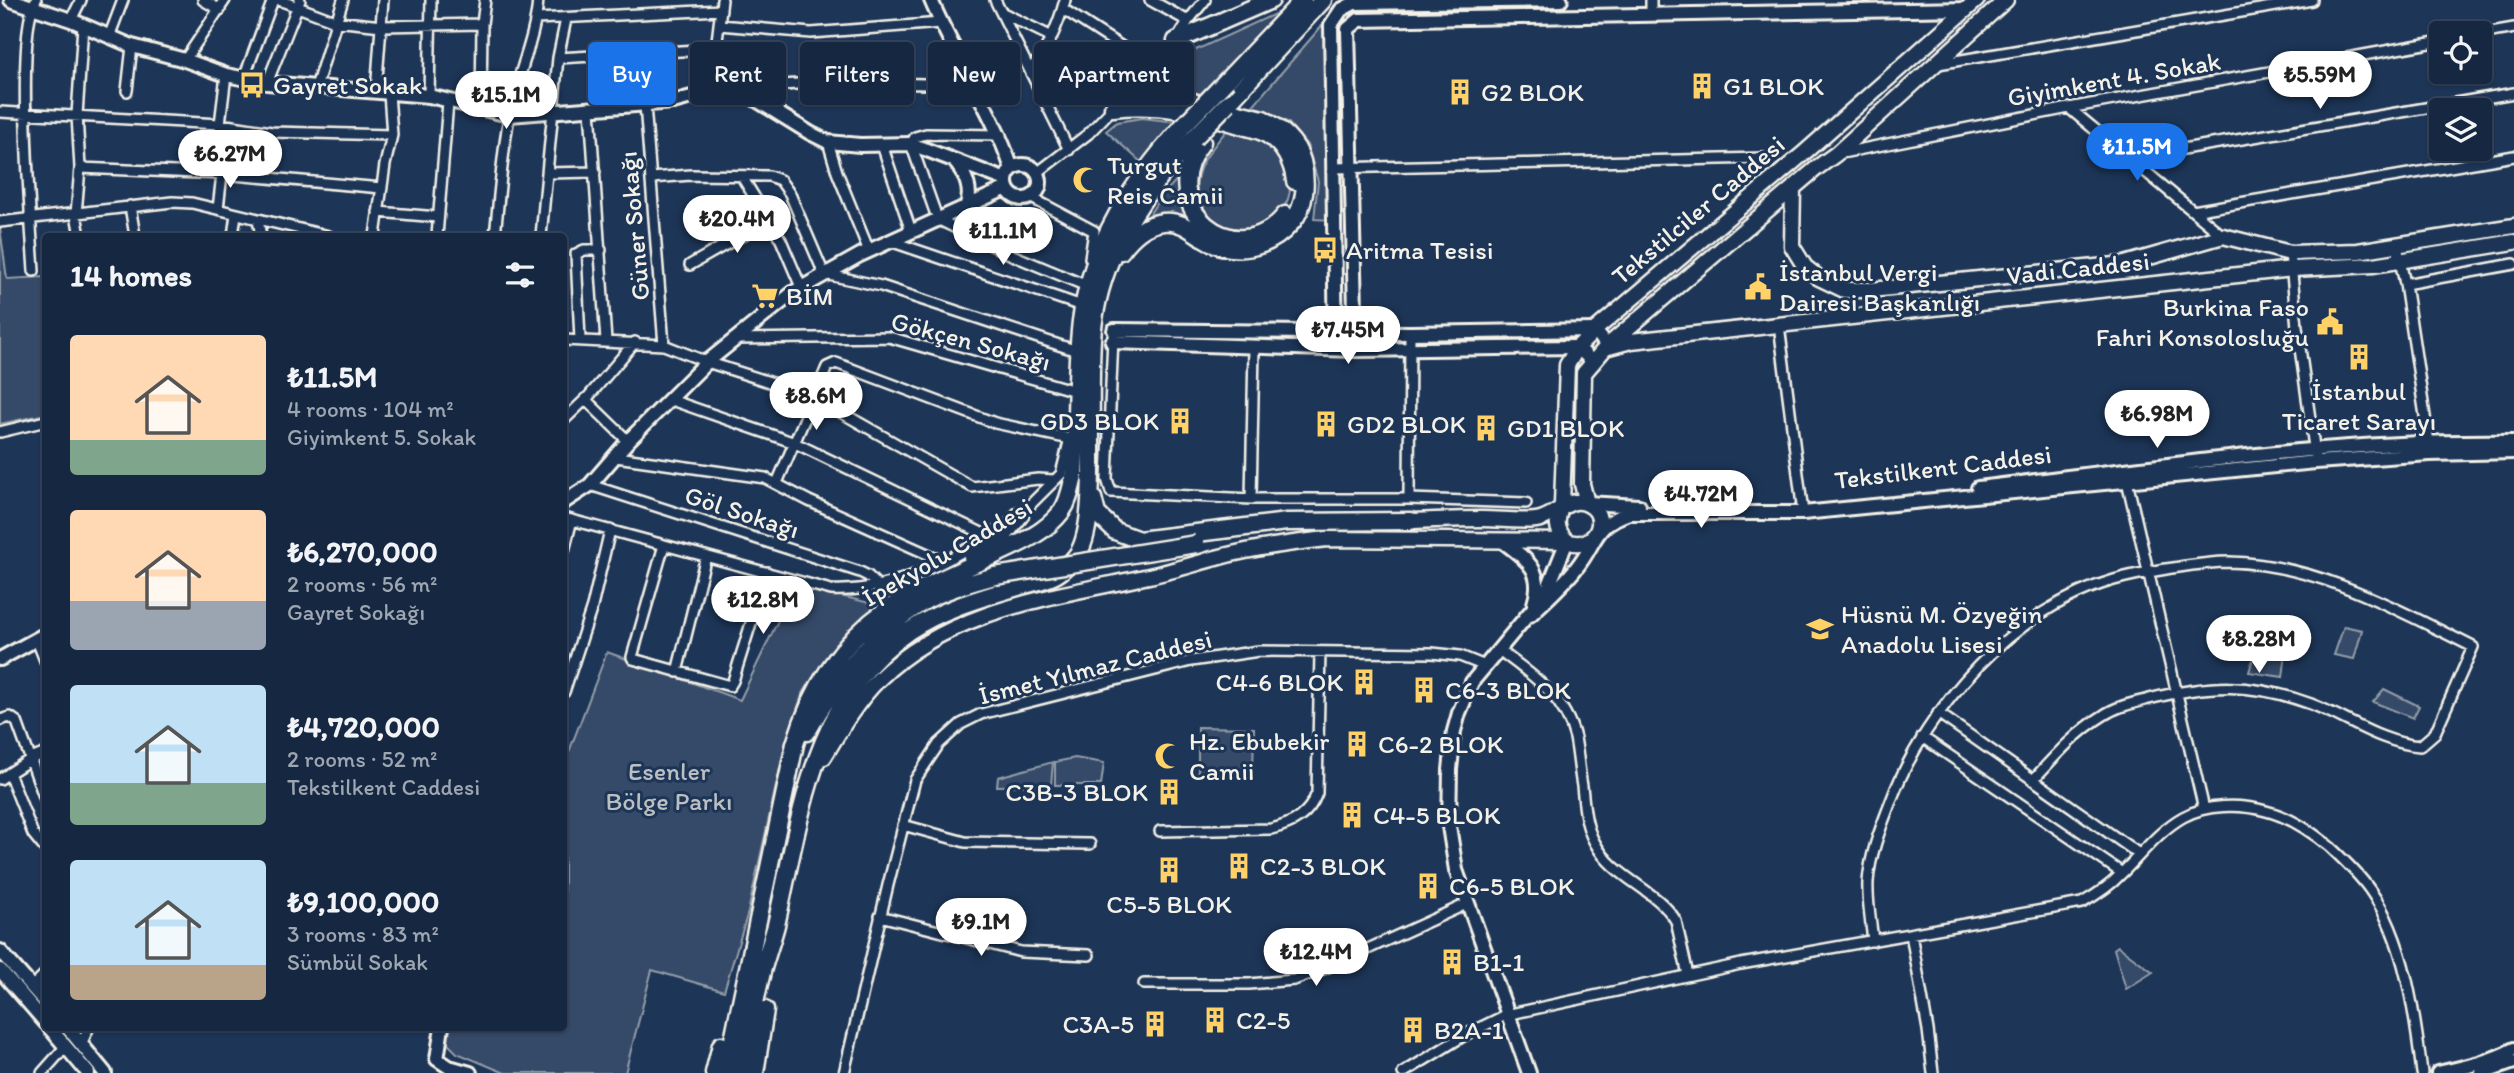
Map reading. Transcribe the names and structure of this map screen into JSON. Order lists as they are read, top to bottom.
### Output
{
  "streets": {
    "highway": ["İpekyolu Caddesi"],
    "main road": ["Tekstilciler Caddesi", "Vadi Caddesi", "Tekstilkent Caddesi"],
    "street": [
      "Giyimkent 4. Sokak",
      "Güner Sokağı",
      "Gökçen Sokağı",
      "Göl Sokağı",
      "İsmet Yılmaz Caddesi"
    ]
  },
  "crossings": [
    ["Giyimkent 4. Sokak", "Tekstilciler Caddesi"],
    ["Tekstilciler Caddesi", "Vadi Caddesi"],
    ["Tekstilciler Caddesi", "Tekstilkent Caddesi"],
    ["Tekstilkent Caddesi", "İpekyolu Caddesi"]
  ],
  "parks": ["Esenler Bölge Parkı"],
  "places": {
    "bus stop": ["Gayret Sokak", "Aritma Tesisi"],
    "building": [
      "G1 BLOK",
      "G2 BLOK",
      "İstanbul Ticaret Sarayı",
      "GD3 BLOK",
      "GD2 BLOK",
      "GD1 BLOK",
      "C4-6 BLOK",
      "C6-3 BLOK",
      "C6-2 BLOK",
      "C3B-3 BLOK",
      "C4-5 BLOK",
      "C2-3 BLOK",
      "C5-5 BLOK",
      "C6-5 BLOK",
      "B1-1",
      "C2-5",
      "C3A-5",
      "B2A-1"
    ],
    "mosque": ["Turgut Reis Camii", "Hz. Ebubekir Camii"],
    "public building": ["İstanbul Vergi Dairesi Başkanlığı", "Burkina Faso Fahri Konsolosluğu"],
    "supermarket": ["BİM"],
    "school or university": ["Hüsnü M. Özyeğin Anadolu Lisesi"]
  },
  "page": {
    "chip": [
      "Buy",
      "Rent",
      "Filters",
      "New",
      "Apartment"
    ],
    "price": [
      "₺5.59M",
      "₺15.1M",
      "₺11.5M",
      "₺6.27M",
      "₺20.4M",
      "₺11.1M",
      "₺7.45M",
      "₺8.6M",
      "₺6.98M",
      "₺4.72M",
      "₺12.8M",
      "₺8.28M",
      "₺9.1M",
      "₺12.4M"
    ],
    "heading": "14 homes",
    "list": [
      {
        "name": "₺11.5M",
        "note": "4 rooms · 104 m² · Giyimkent 5. Sokak"
      },
      {
        "name": "₺6,270,000",
        "note": "2 rooms · 56 m² · Gayret Sokağı"
      },
      {
        "name": "₺4,720,000",
        "note": "2 rooms · 52 m² · Tekstilkent Caddesi"
      },
      {
        "name": "₺9,100,000",
        "note": "3 rooms · 83 m² · Sümbül Sokak"
      }
    ]
  }
}
